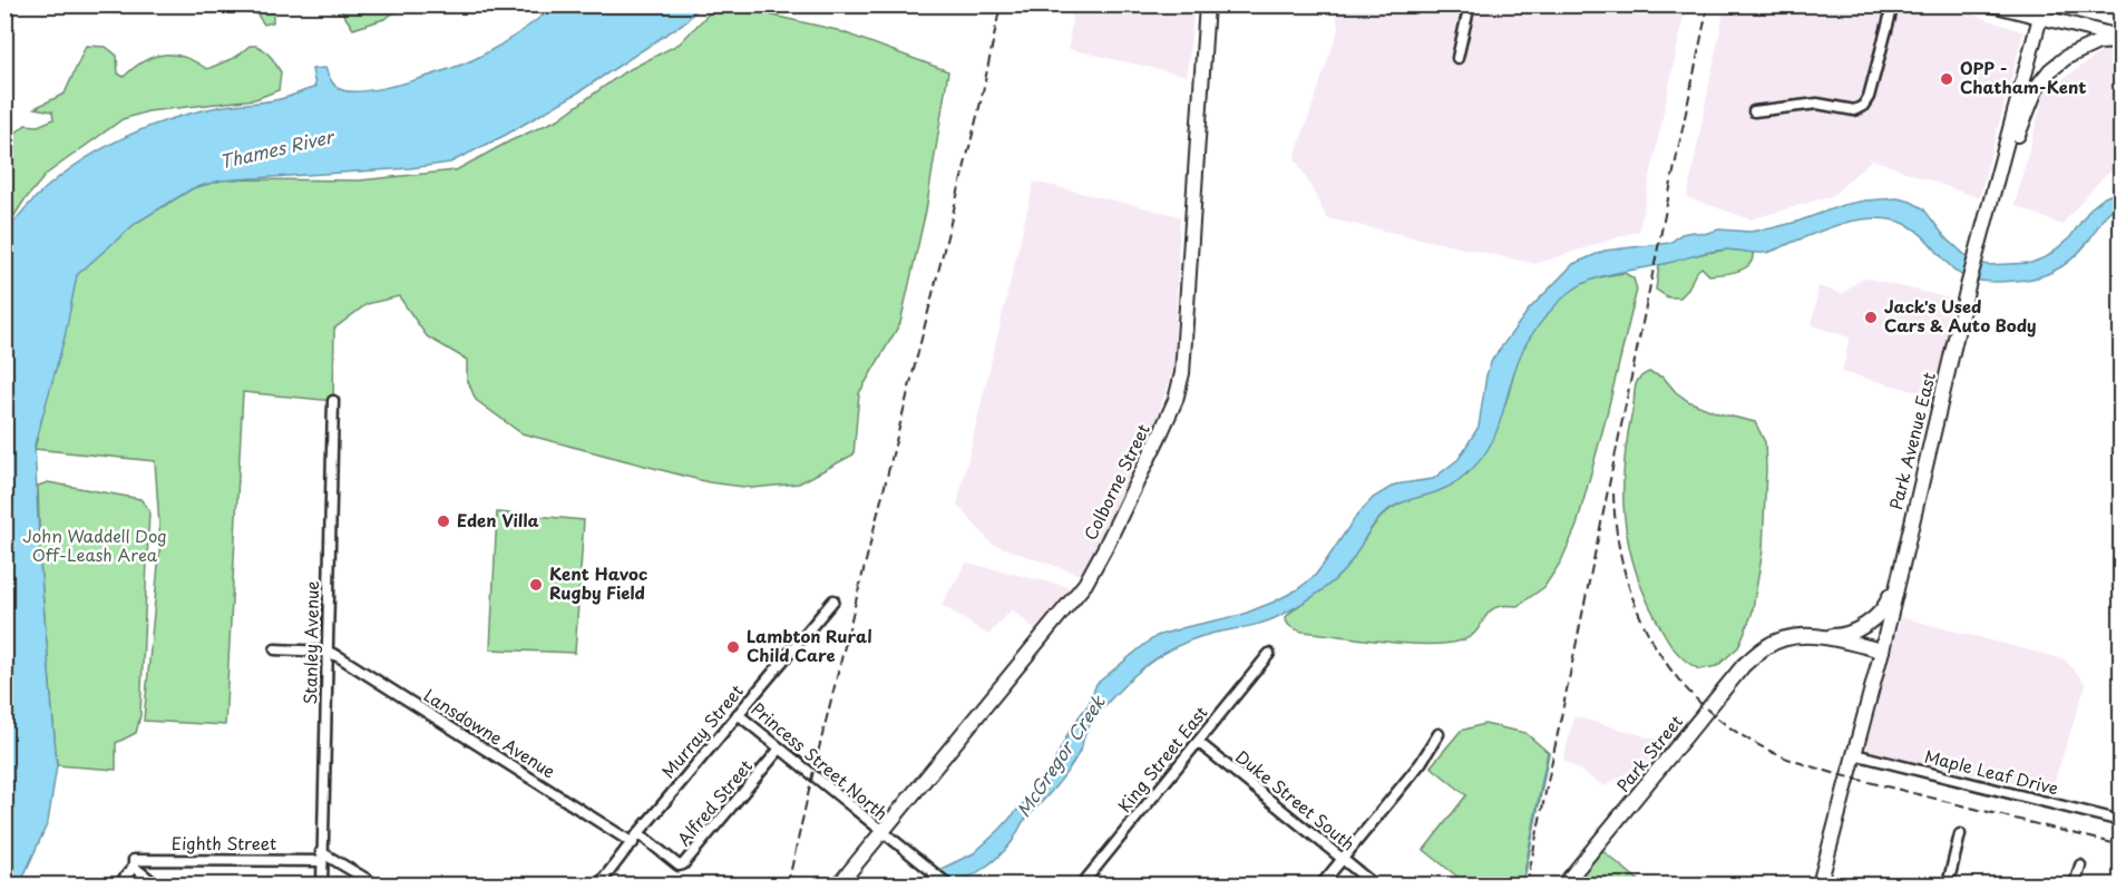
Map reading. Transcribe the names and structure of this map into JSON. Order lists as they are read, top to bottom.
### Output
{
  "streets": {
    "street": [
      "Park Avenue East",
      "Colborne Street",
      "Stanley Avenue",
      "Murray Street",
      "Lansdowne Avenue",
      "Park Street",
      "King Street East",
      "Princess Street North",
      "Maple Leaf Drive",
      "Duke Street South",
      "Alfred Street",
      "Eighth Street"
    ]
  },
  "crossings": [
    ["Park Avenue East", "Maple Leaf Drive"],
    ["Colborne Street", "Princess Street North"],
    ["Stanley Avenue", "Lansdowne Avenue"],
    ["Stanley Avenue", "Eighth Street"],
    ["Murray Street", "Lansdowne Avenue"],
    ["Murray Street", "Princess Street North"],
    ["Murray Street", "Alfred Street"],
    ["King Street East", "Duke Street South"],
    ["Princess Street North", "Alfred Street"]
  ],
  "water": ["Thames River", "McGregor Creek"],
  "parks": ["John Waddell Dog Off-Leash Area"],
  "places": [
    "OPP - Chatham-Kent",
    "Jack's Used Cars & Auto Body",
    "Eden Villa",
    "Kent Havoc Rugby Field",
    "Lambton Rural Child Care"
  ]
}
